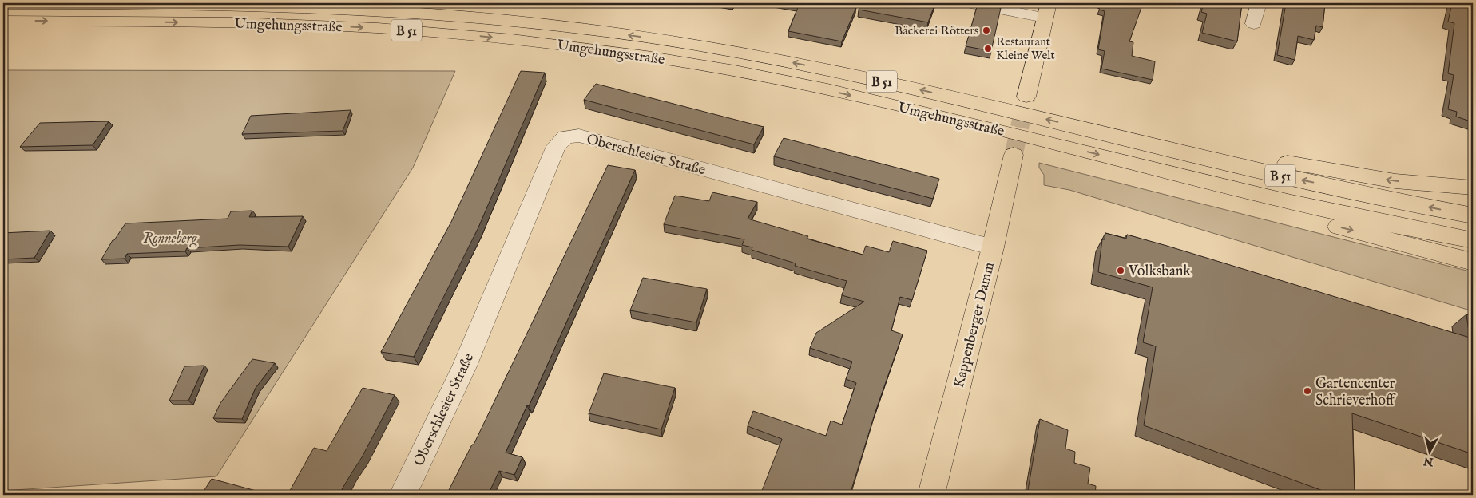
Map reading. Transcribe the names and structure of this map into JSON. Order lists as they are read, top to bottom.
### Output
{
  "streets": {
    "main road": ["Umgehungsstraße", "B 51", "Kappenberger Damm"],
    "street": ["Oberschlesier Straße"]
  },
  "crossings": [
    ["Umgehungsstraße", "B 51"],
    ["Oberschlesier Straße", "Kappenberger Damm"]
  ],
  "parks": ["Ronneberg"],
  "places": [
    "Bäckerei Rötters",
    "Restaurant Kleine Welt",
    "Volksbank",
    "Gartencenter Schrieverhoff"
  ],
  "north": "bottom"
}
